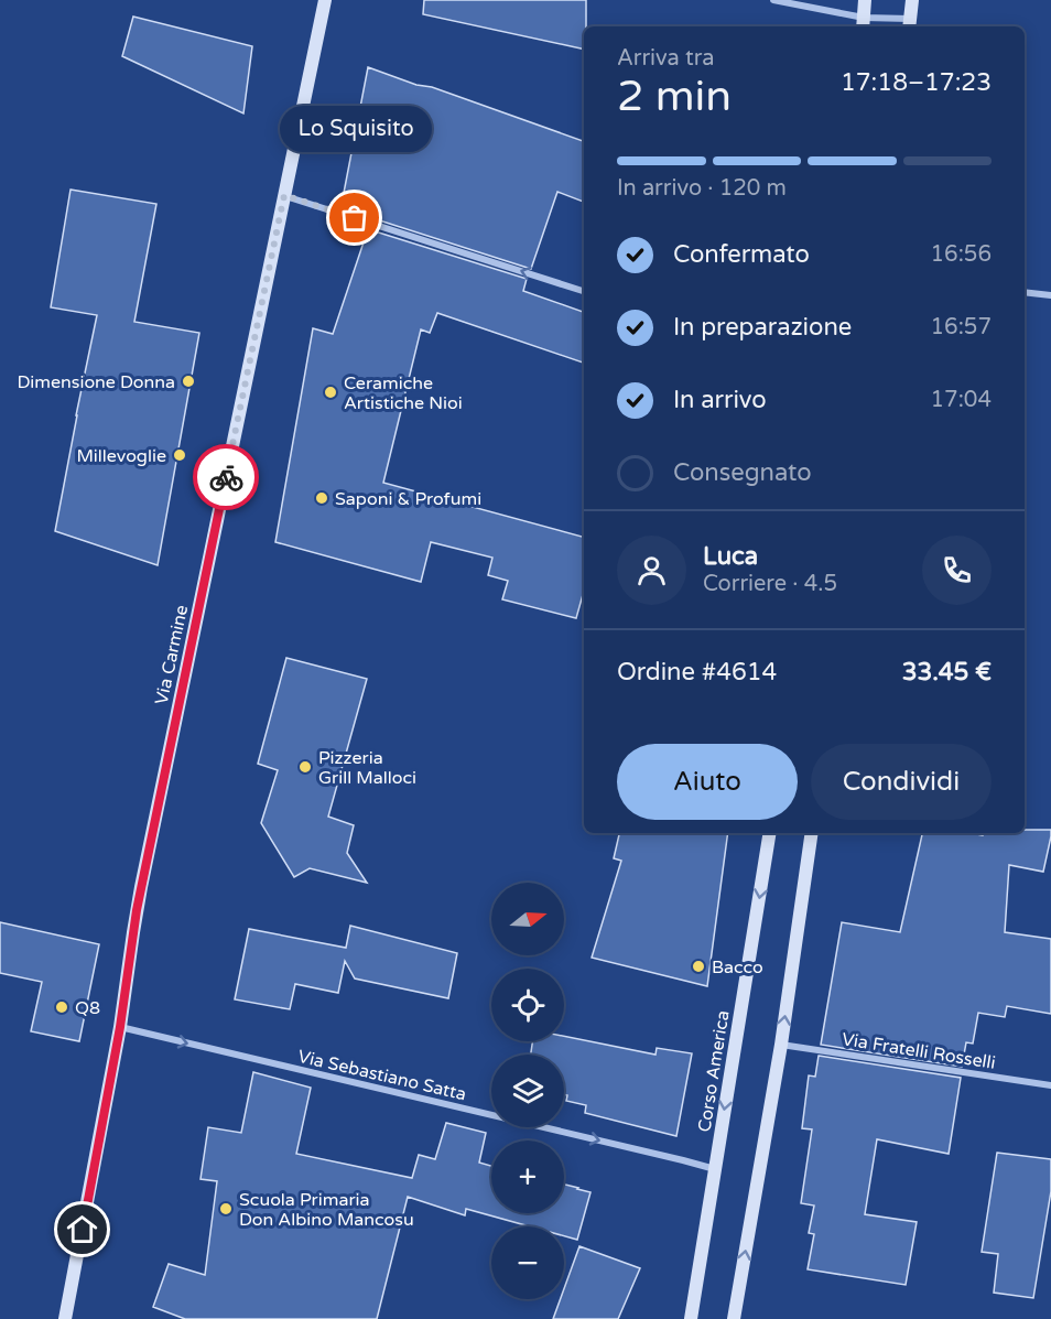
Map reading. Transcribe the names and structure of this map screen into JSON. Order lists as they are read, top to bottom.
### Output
{
  "streets": {
    "main road": ["Via Carmine", "Corso America"],
    "street": ["Via Fratelli Rosselli", "Via Sebastiano Satta"]
  },
  "crossings": [
    ["Via Carmine", "Via Sebastiano Satta"],
    ["Corso America", "Via Sebastiano Satta"]
  ],
  "one_way": ["Via Sebastiano Satta"],
  "places": [
    "Lo Squisito",
    "Dimensione Donna",
    "Ceramiche Artistiche Nioi",
    "Millevoglie",
    "Saponi & Profumi",
    "Pizzeria Grill Malloci",
    "Bacco",
    "Q8",
    "Scuola Primaria Don Albino Mancosu"
  ],
  "north": "right",
  "page": {
    "heading": ["2 min", "Arriva tra", "17:18–17:23"],
    "panel": [
      "Luca",
      "Corriere · 4.5",
      "Ordine #4614",
      "33.45 €"
    ],
    "bubble": "Lo Squisito",
    "bar": "In arrivo · 120 m",
    "list": [
      ["Confermato", "16:56"],
      ["In preparazione", "16:57"],
      ["In arrivo", "17:04"],
      "Consegnato"
    ],
    "buttons": ["Aiuto", "Condividi"],
    "map_buttons": ["+", "−"]
  }
}
